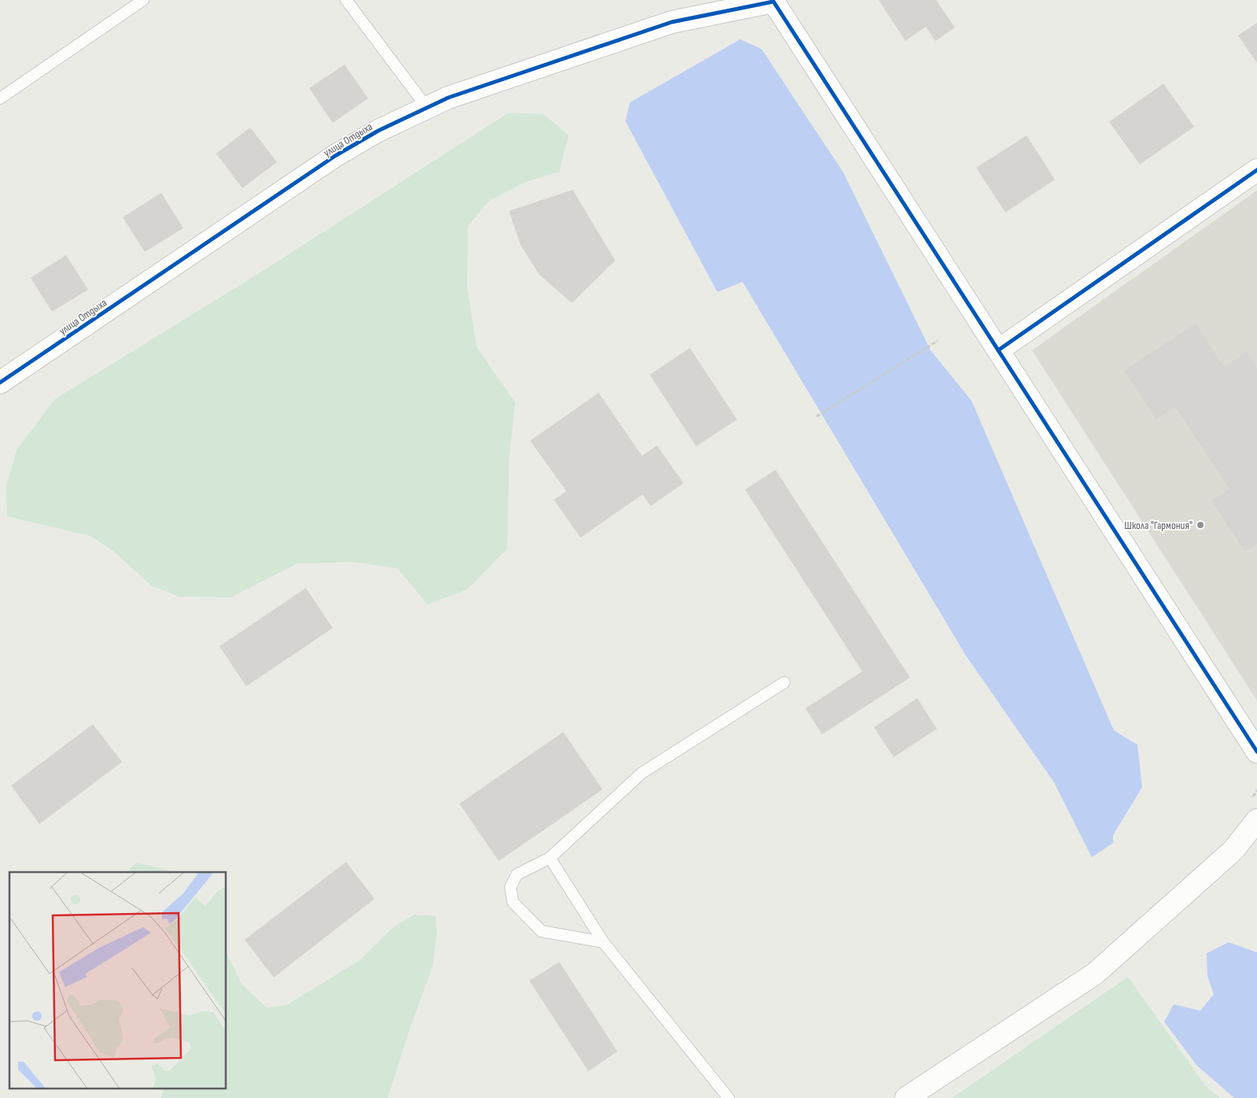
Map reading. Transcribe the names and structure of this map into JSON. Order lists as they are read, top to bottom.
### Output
{
  "streets": {
    "street": ["улица Отдыха"]
  },
  "places": ["Школа \"Гармония\""]
}
